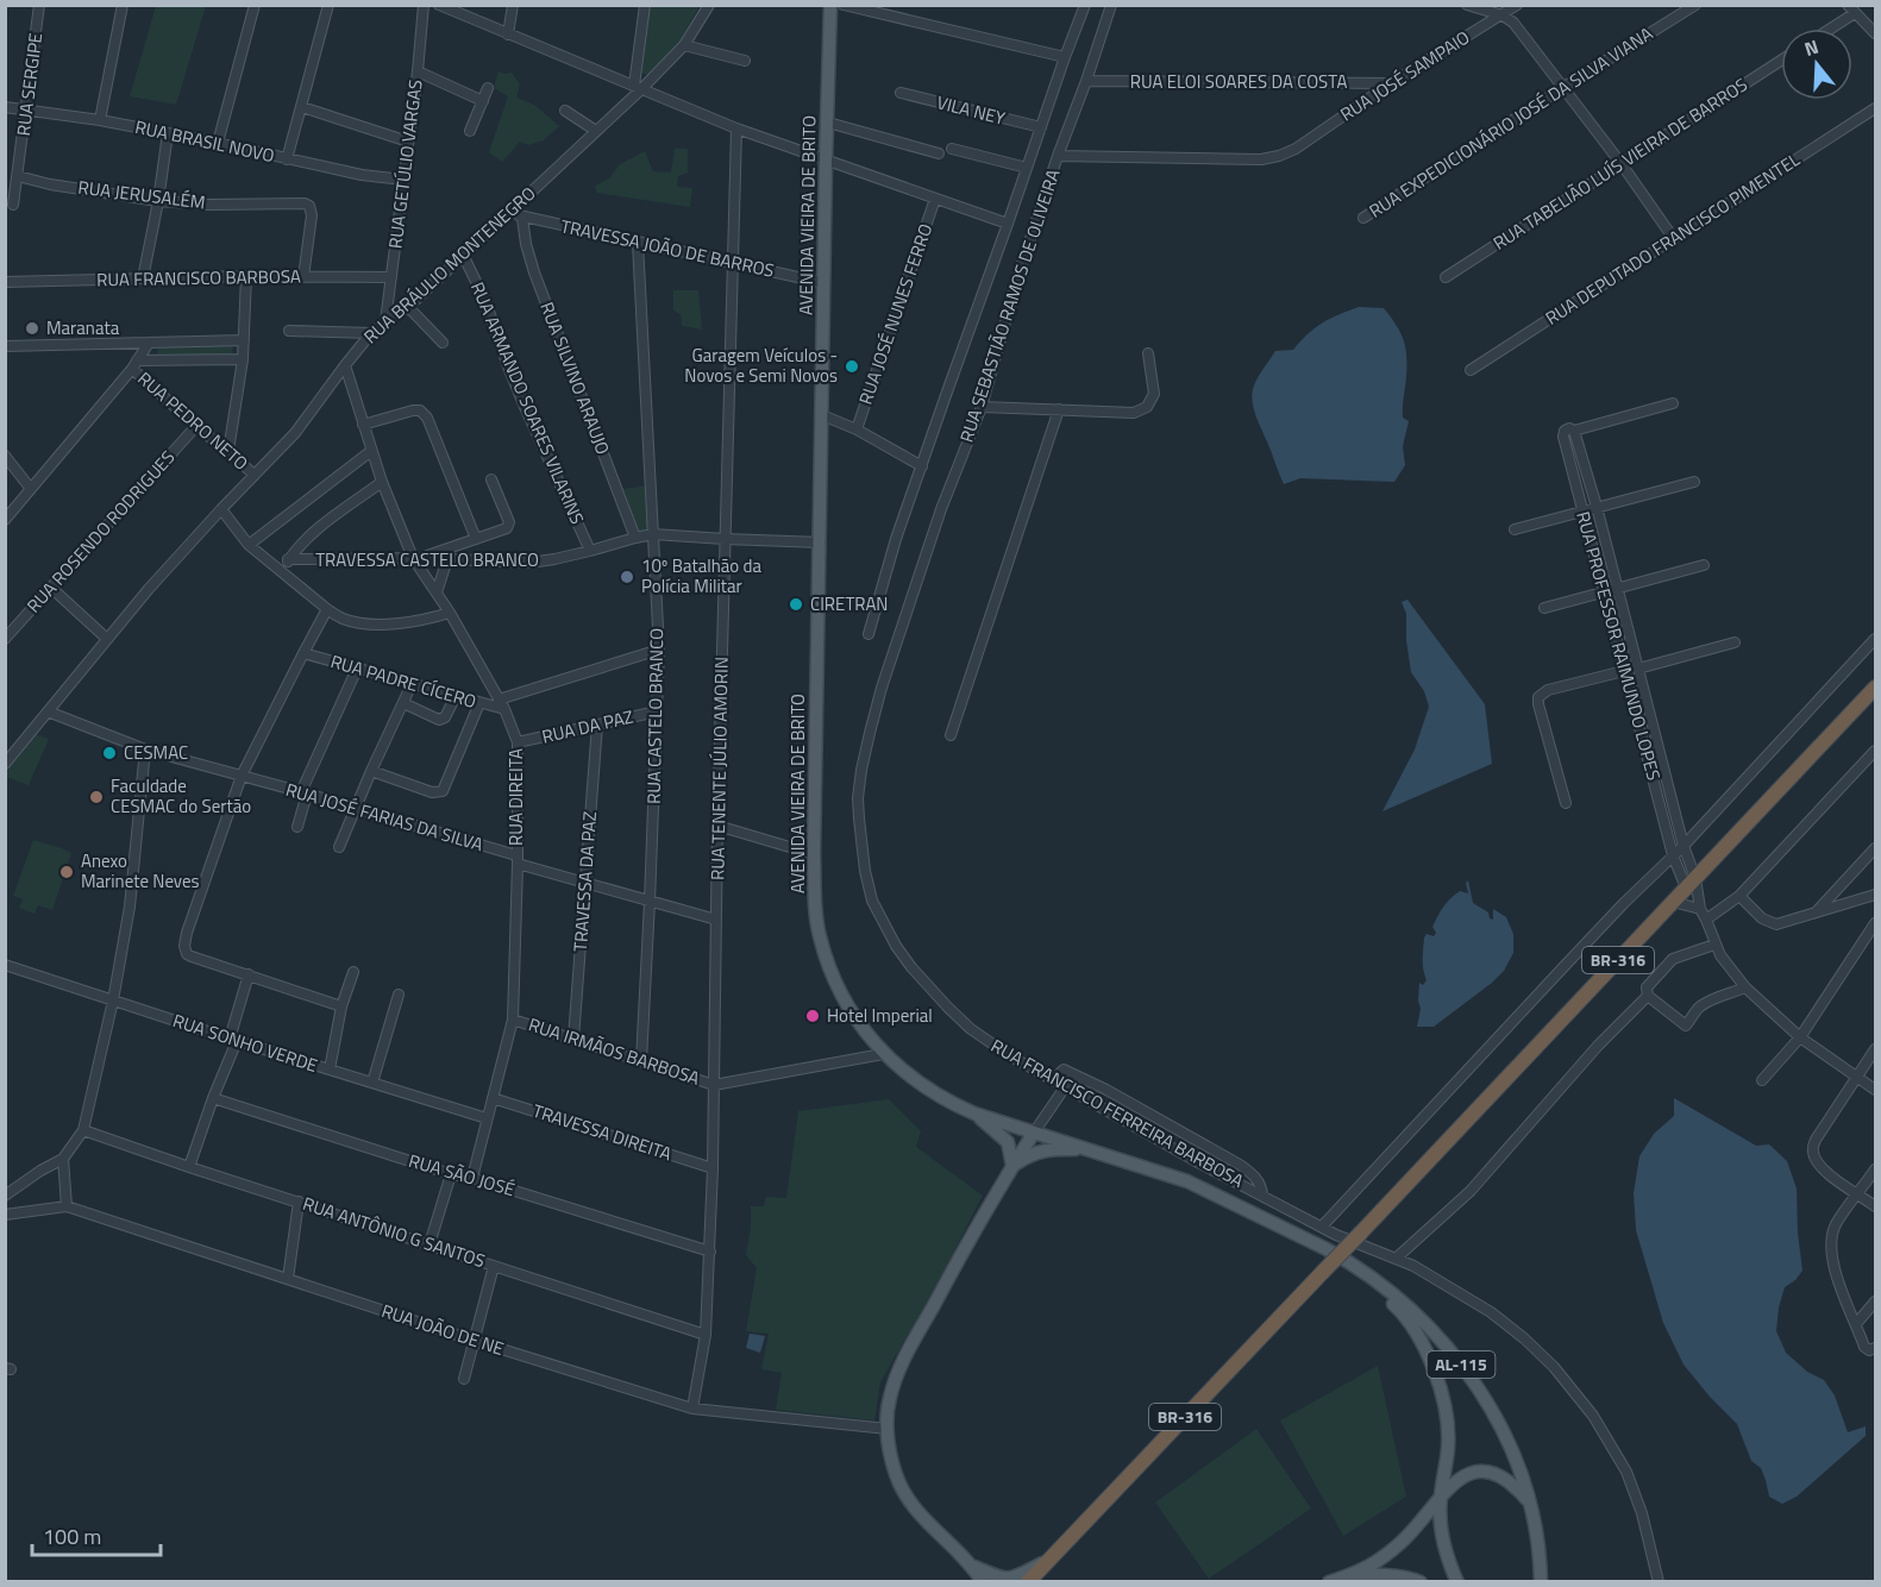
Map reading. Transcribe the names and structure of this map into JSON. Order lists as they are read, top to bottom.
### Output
{
  "streets": {
    "highway": ["BR-316"],
    "main road": ["AVENIDA VIEIRA DE BRITO", "AL-115"],
    "street": [
      "RUA JOSÉ SAMPAIO",
      "RUA ELOI SOARES DA COSTA",
      "RUA SERGIPE",
      "VILA NEY",
      "RUA EXPEDICIONÁRIO JOSÉ DA SILVA VIANA",
      "RUA BRASIL NOVO",
      "RUA GETÚLIO VARGAS",
      "RUA TABELIÃO LUÍS VIEIRA DE BARROS",
      "RUA JERUSALÉM",
      "RUA DEPUTADO FRANCISCO PIMENTEL",
      "TRAVESSA JOÃO DE BARROS",
      "RUA BRÁULIO MONTENEGRO",
      "RUA FRANCISCO BARBOSA",
      "RUA SEBASTIÃO RAMOS DE OLIVEIRA",
      "RUA JOSÉ NUNES FERRO",
      "RUA SILVINO ARAUJO",
      "RUA ARMANDO SOARES VILARINS",
      "RUA PEDRO NETO",
      "RUA ROSENDO RODRIGUES",
      "TRAVESSA CASTELO BRANCO",
      "RUA PROFESSOR RAIMUNDO LOPES",
      "RUA PADRE CÍCERO",
      "RUA CASTELO BRANCO",
      "RUA DA PAZ",
      "RUA TENENTE JÚLIO AMORIN",
      "RUA DIREITA",
      "RUA JOSÉ FARIAS DA SILVA",
      "TRAVESSA DA PAZ",
      "RUA SONHO VERDE",
      "RUA IRMÃOS BARBOSA",
      "RUA FRANCISCO FERREIRA BARBOSA",
      "TRAVESSA DIREITA",
      "RUA SÃO JOSÉ",
      "RUA ANTÔNIO G SANTOS",
      "RUA JOÃO DE NE"
    ]
  },
  "crossings": [
    ["RUA JOSÉ SAMPAIO", "RUA ELOI SOARES DA COSTA"],
    ["RUA JOSÉ SAMPAIO", "RUA SEBASTIÃO RAMOS DE OLIVEIRA"],
    ["RUA ELOI SOARES DA COSTA", "RUA SEBASTIÃO RAMOS DE OLIVEIRA"],
    ["RUA SERGIPE", "RUA BRASIL NOVO"],
    ["RUA SERGIPE", "RUA JERUSALÉM"],
    ["VILA NEY", "RUA SEBASTIÃO RAMOS DE OLIVEIRA"],
    ["RUA BRASIL NOVO", "RUA GETÚLIO VARGAS"],
    ["RUA GETÚLIO VARGAS", "RUA BRÁULIO MONTENEGRO"],
    ["RUA GETÚLIO VARGAS", "RUA FRANCISCO BARBOSA"],
    ["RUA JERUSALÉM", "RUA FRANCISCO BARBOSA"],
    ["AVENIDA VIEIRA DE BRITO", "TRAVESSA JOÃO DE BARROS"],
    ["AVENIDA VIEIRA DE BRITO", "TRAVESSA CASTELO BRANCO"],
    ["AVENIDA VIEIRA DE BRITO", "RUA IRMÃOS BARBOSA"],
    ["AVENIDA VIEIRA DE BRITO", "AL-115"],
    ["TRAVESSA JOÃO DE BARROS", "RUA BRÁULIO MONTENEGRO"],
    ["TRAVESSA JOÃO DE BARROS", "RUA SILVINO ARAUJO"],
    ["TRAVESSA JOÃO DE BARROS", "RUA CASTELO BRANCO"],
    ["TRAVESSA JOÃO DE BARROS", "RUA TENENTE JÚLIO AMORIN"],
    ["RUA BRÁULIO MONTENEGRO", "RUA ARMANDO SOARES VILARINS"],
    ["RUA BRÁULIO MONTENEGRO", "RUA PEDRO NETO"],
    ["RUA BRÁULIO MONTENEGRO", "RUA DIREITA"],
    ["RUA BRÁULIO MONTENEGRO", "RUA JOSÉ FARIAS DA SILVA"],
    ["RUA SEBASTIÃO RAMOS DE OLIVEIRA", "RUA FRANCISCO FERREIRA BARBOSA"],
    ["RUA SILVINO ARAUJO", "TRAVESSA CASTELO BRANCO"],
    ["RUA ARMANDO SOARES VILARINS", "TRAVESSA CASTELO BRANCO"],
    ["RUA PEDRO NETO", "RUA ROSENDO RODRIGUES"],
    ["TRAVESSA CASTELO BRANCO", "RUA CASTELO BRANCO"],
    ["TRAVESSA CASTELO BRANCO", "RUA TENENTE JÚLIO AMORIN"],
    ["TRAVESSA CASTELO BRANCO", "RUA DIREITA"],
    ["RUA PROFESSOR RAIMUNDO LOPES", "BR-316"],
    ["RUA PADRE CÍCERO", "RUA CASTELO BRANCO"],
    ["RUA PADRE CÍCERO", "RUA DIREITA"],
    ["RUA CASTELO BRANCO", "RUA DA PAZ"],
    ["RUA CASTELO BRANCO", "RUA JOSÉ FARIAS DA SILVA"],
    ["RUA CASTELO BRANCO", "RUA IRMÃOS BARBOSA"],
    ["RUA DA PAZ", "RUA DIREITA"],
    ["RUA DA PAZ", "TRAVESSA DA PAZ"],
    ["RUA TENENTE JÚLIO AMORIN", "RUA JOSÉ FARIAS DA SILVA"],
    ["RUA TENENTE JÚLIO AMORIN", "RUA IRMÃOS BARBOSA"],
    ["RUA TENENTE JÚLIO AMORIN", "TRAVESSA DIREITA"],
    ["RUA TENENTE JÚLIO AMORIN", "RUA SÃO JOSÉ"],
    ["RUA TENENTE JÚLIO AMORIN", "RUA ANTÔNIO G SANTOS"],
    ["RUA TENENTE JÚLIO AMORIN", "RUA JOÃO DE NE"],
    ["RUA DIREITA", "RUA JOSÉ FARIAS DA SILVA"],
    ["RUA DIREITA", "RUA SONHO VERDE"],
    ["RUA DIREITA", "RUA IRMÃOS BARBOSA"],
    ["RUA DIREITA", "TRAVESSA DIREITA"],
    ["RUA DIREITA", "RUA SÃO JOSÉ"],
    ["RUA JOSÉ FARIAS DA SILVA", "TRAVESSA DA PAZ"],
    ["TRAVESSA DA PAZ", "RUA IRMÃOS BARBOSA"]
  ],
  "places": [
    "Maranata",
    "Garagem Veículos - Novos e Semi Novos",
    "10º Batalhão da Polícia Militar",
    "CIRETRAN",
    "CESMAC",
    "Faculdade CESMAC do Sertão",
    "Anexo Marinete Neves",
    "Hotel Imperial"
  ],
  "scale_bar": "100 m",
  "north": "top"
}
